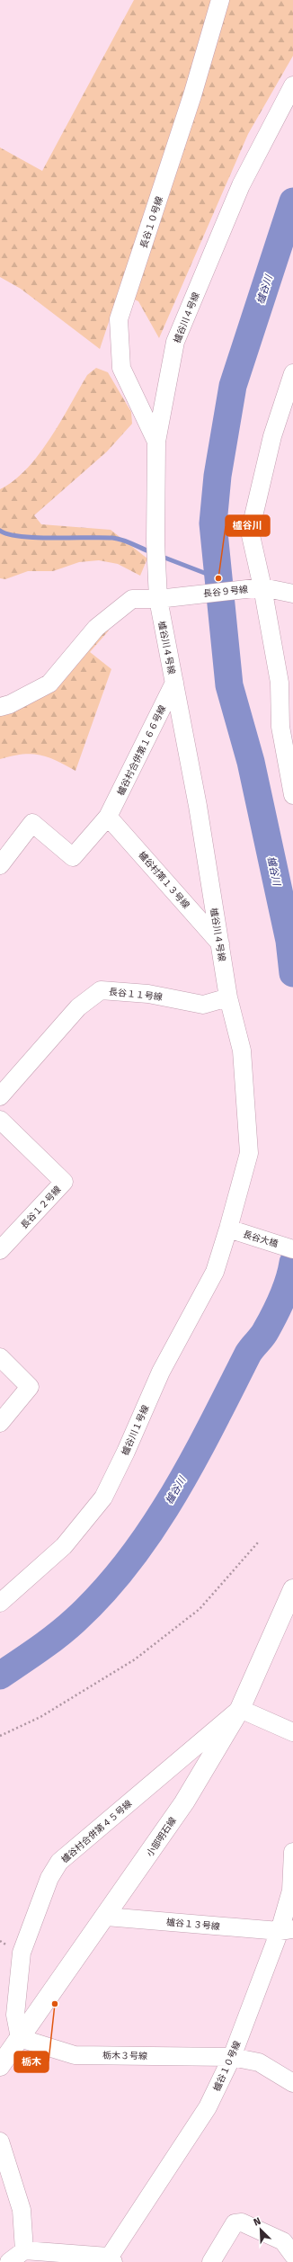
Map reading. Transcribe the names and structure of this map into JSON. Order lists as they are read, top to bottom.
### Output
{
  "streets": {
    "main road": ["小部明石線"],
    "street": [
      "長谷１０号線",
      "櫨谷川４号線",
      "長谷９号線",
      "櫨谷村合併第１６６号線",
      "櫨谷村第１３号線",
      "長谷１１号線",
      "長谷１２号線",
      "長谷大橋",
      "櫨谷川１号線",
      "櫨谷村合併第４５号線",
      "櫨谷１３号線",
      "栃木３号線",
      "櫨谷１０号線"
    ]
  },
  "crossings": [
    ["長谷１０号線", "櫨谷川４号線"],
    ["櫨谷川４号線", "長谷９号線"],
    ["櫨谷川４号線", "櫨谷村合併第１６６号線"],
    ["櫨谷川４号線", "櫨谷村第１３号線"],
    ["櫨谷川４号線", "長谷１１号線"],
    ["櫨谷川４号線", "長谷大橋"],
    ["櫨谷川４号線", "櫨谷川１号線"],
    ["櫨谷村合併第１６６号線", "櫨谷村第１３号線"],
    ["長谷大橋", "櫨谷川１号線"],
    ["櫨谷村合併第４５号線", "小部明石線"],
    ["櫨谷村合併第４５号線", "栃木３号線"],
    ["小部明石線", "櫨谷１３号線"],
    ["小部明石線", "栃木３号線"],
    ["櫨谷１３号線", "櫨谷１０号線"],
    ["栃木３号線", "櫨谷１０号線"]
  ],
  "water": ["櫨谷川"],
  "places": ["櫨谷川", "栃木"],
  "north": "top left"
}
